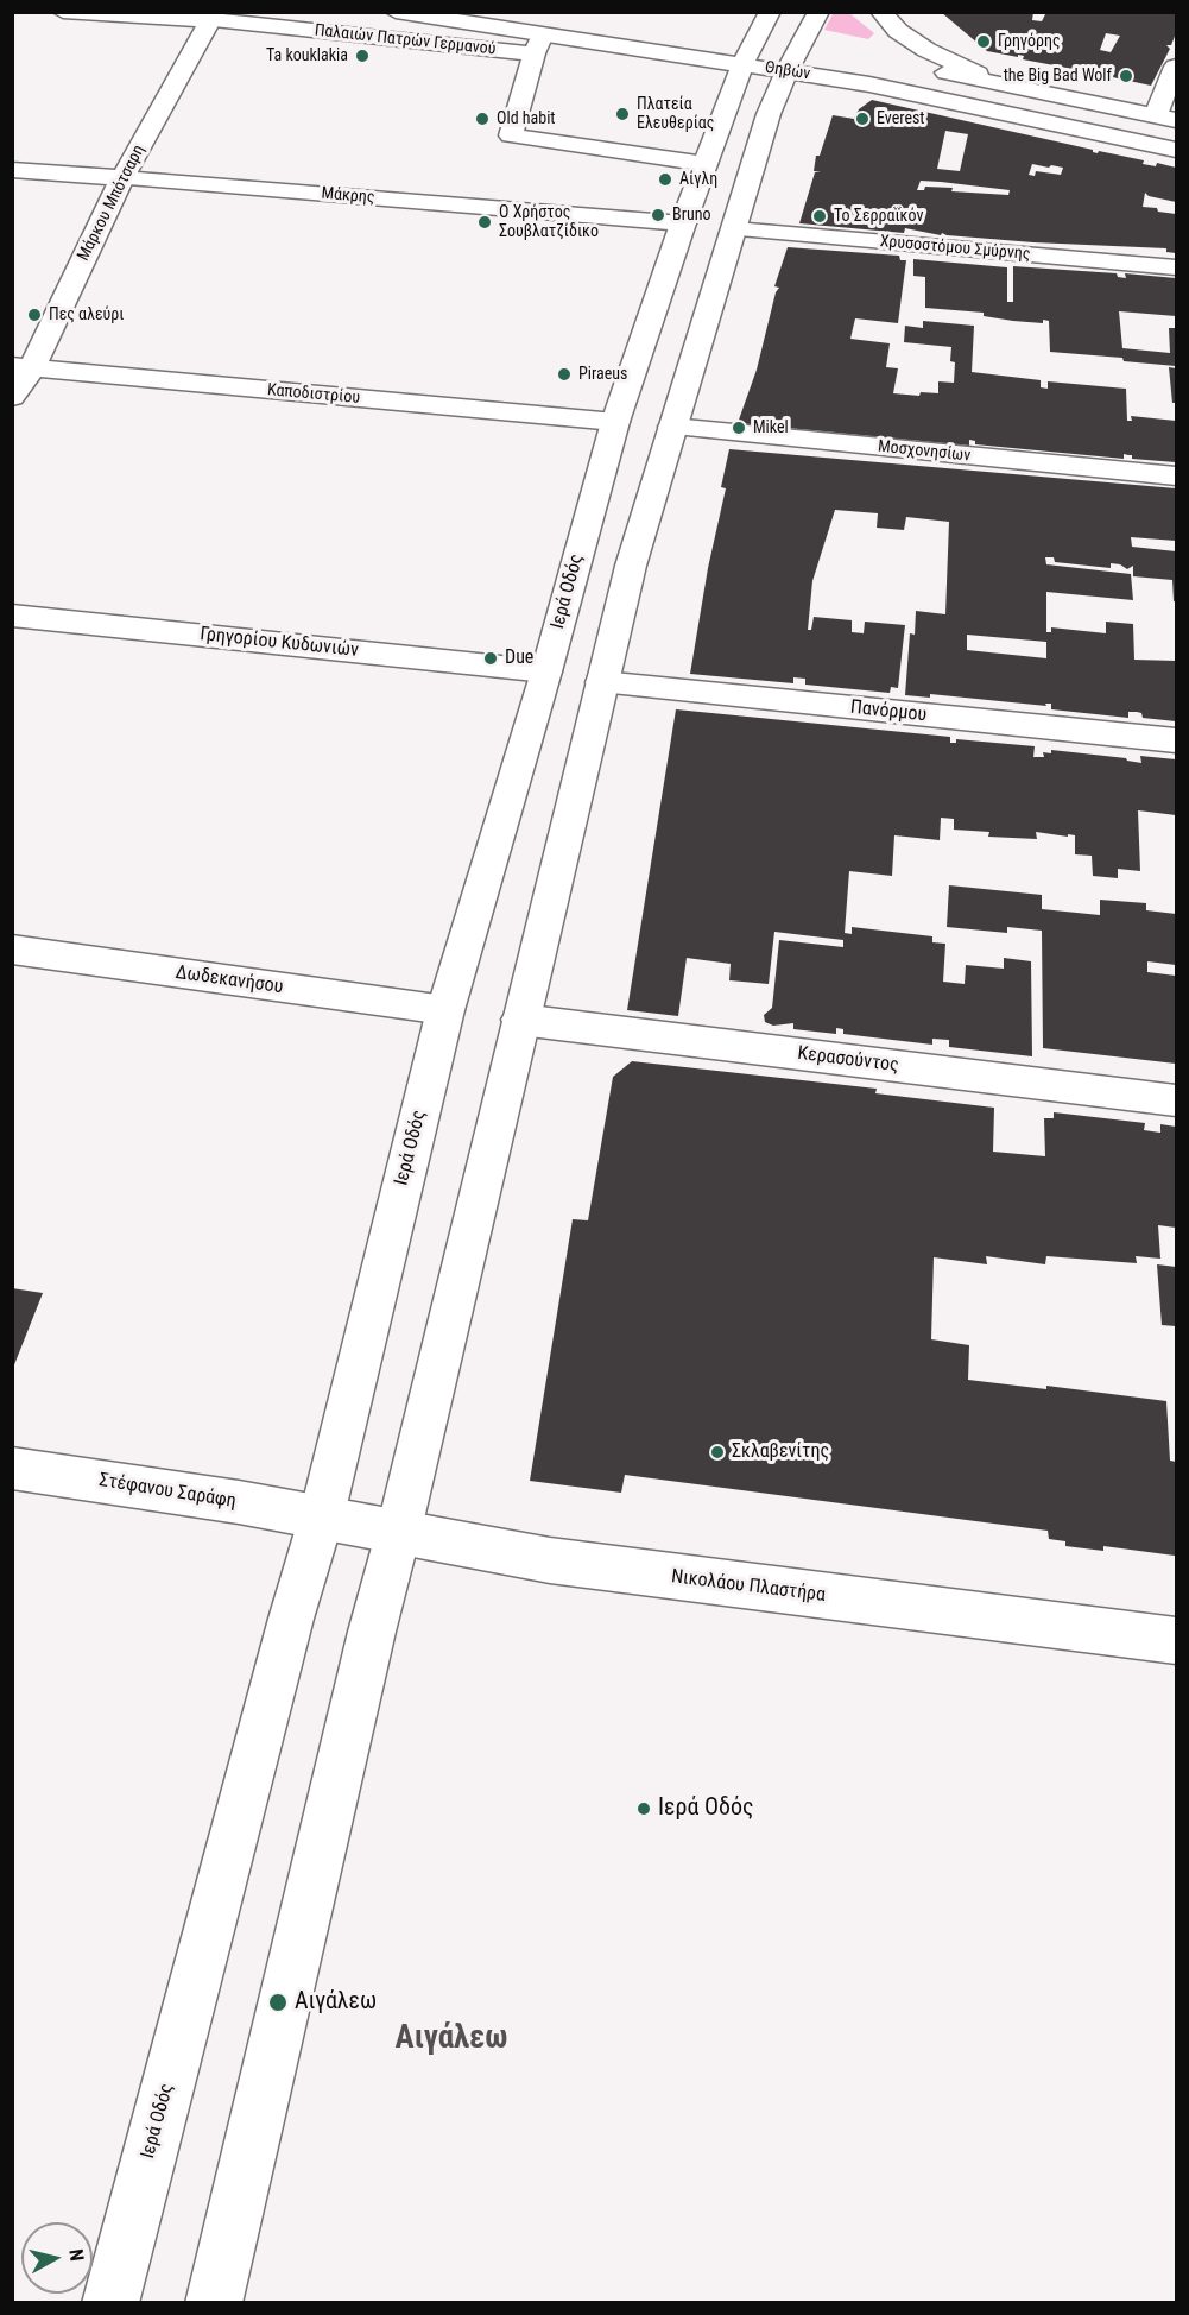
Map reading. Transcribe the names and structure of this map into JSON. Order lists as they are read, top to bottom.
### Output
{
  "streets": {
    "street": [
      "Παλαιών Πατρών Γερμανού",
      "Θηβών",
      "Μάκρης",
      "Μάρκου Μπότσαρη",
      "Χρυσοστόμου Σμύρνης",
      "Καποδιστρίου",
      "Μοσχονησίων",
      "Ιερά Οδός",
      "Γρηγορίου Κυδωνιών",
      "Πανόρμου",
      "Δωδεκανήσου",
      "Κερασούντος",
      "Στέφανου Σαράφη",
      "Νικολάου Πλαστήρα"
    ]
  },
  "crossings": [
    ["Παλαιών Πατρών Γερμανού", "Θηβών"],
    ["Παλαιών Πατρών Γερμανού", "Μάρκου Μπότσαρη"],
    ["Θηβών", "Ιερά Οδός"],
    ["Μάκρης", "Μάρκου Μπότσαρη"],
    ["Μάκρης", "Ιερά Οδός"],
    ["Μάρκου Μπότσαρη", "Καποδιστρίου"],
    ["Καποδιστρίου", "Ιερά Οδός"],
    ["Ιερά Οδός", "Γρηγορίου Κυδωνιών"],
    ["Ιερά Οδός", "Δωδεκανήσου"],
    ["Ιερά Οδός", "Στέφανου Σαράφη"],
    ["Ιερά Οδός", "Νικολάου Πλαστήρα"],
    ["Στέφανου Σαράφη", "Νικολάου Πλαστήρα"]
  ],
  "districts": ["Αιγάλεω"],
  "places": [
    "Γρηγόρης",
    "Ta kouklakia",
    "the Big Bad Wolf",
    "Πλατεία Ελευθερίας",
    "Old habit",
    "Everest",
    "Αίγλη",
    "Bruno",
    "Το Σερραϊκόν",
    "Ο Χρήστος Σουβλατζίδικο",
    "Πες αλεύρι",
    "Piraeus",
    "Mikel",
    "Due",
    "Σκλαβενίτης",
    "Ιερά Οδός",
    "Αιγάλεω"
  ],
  "north": "right"
}
